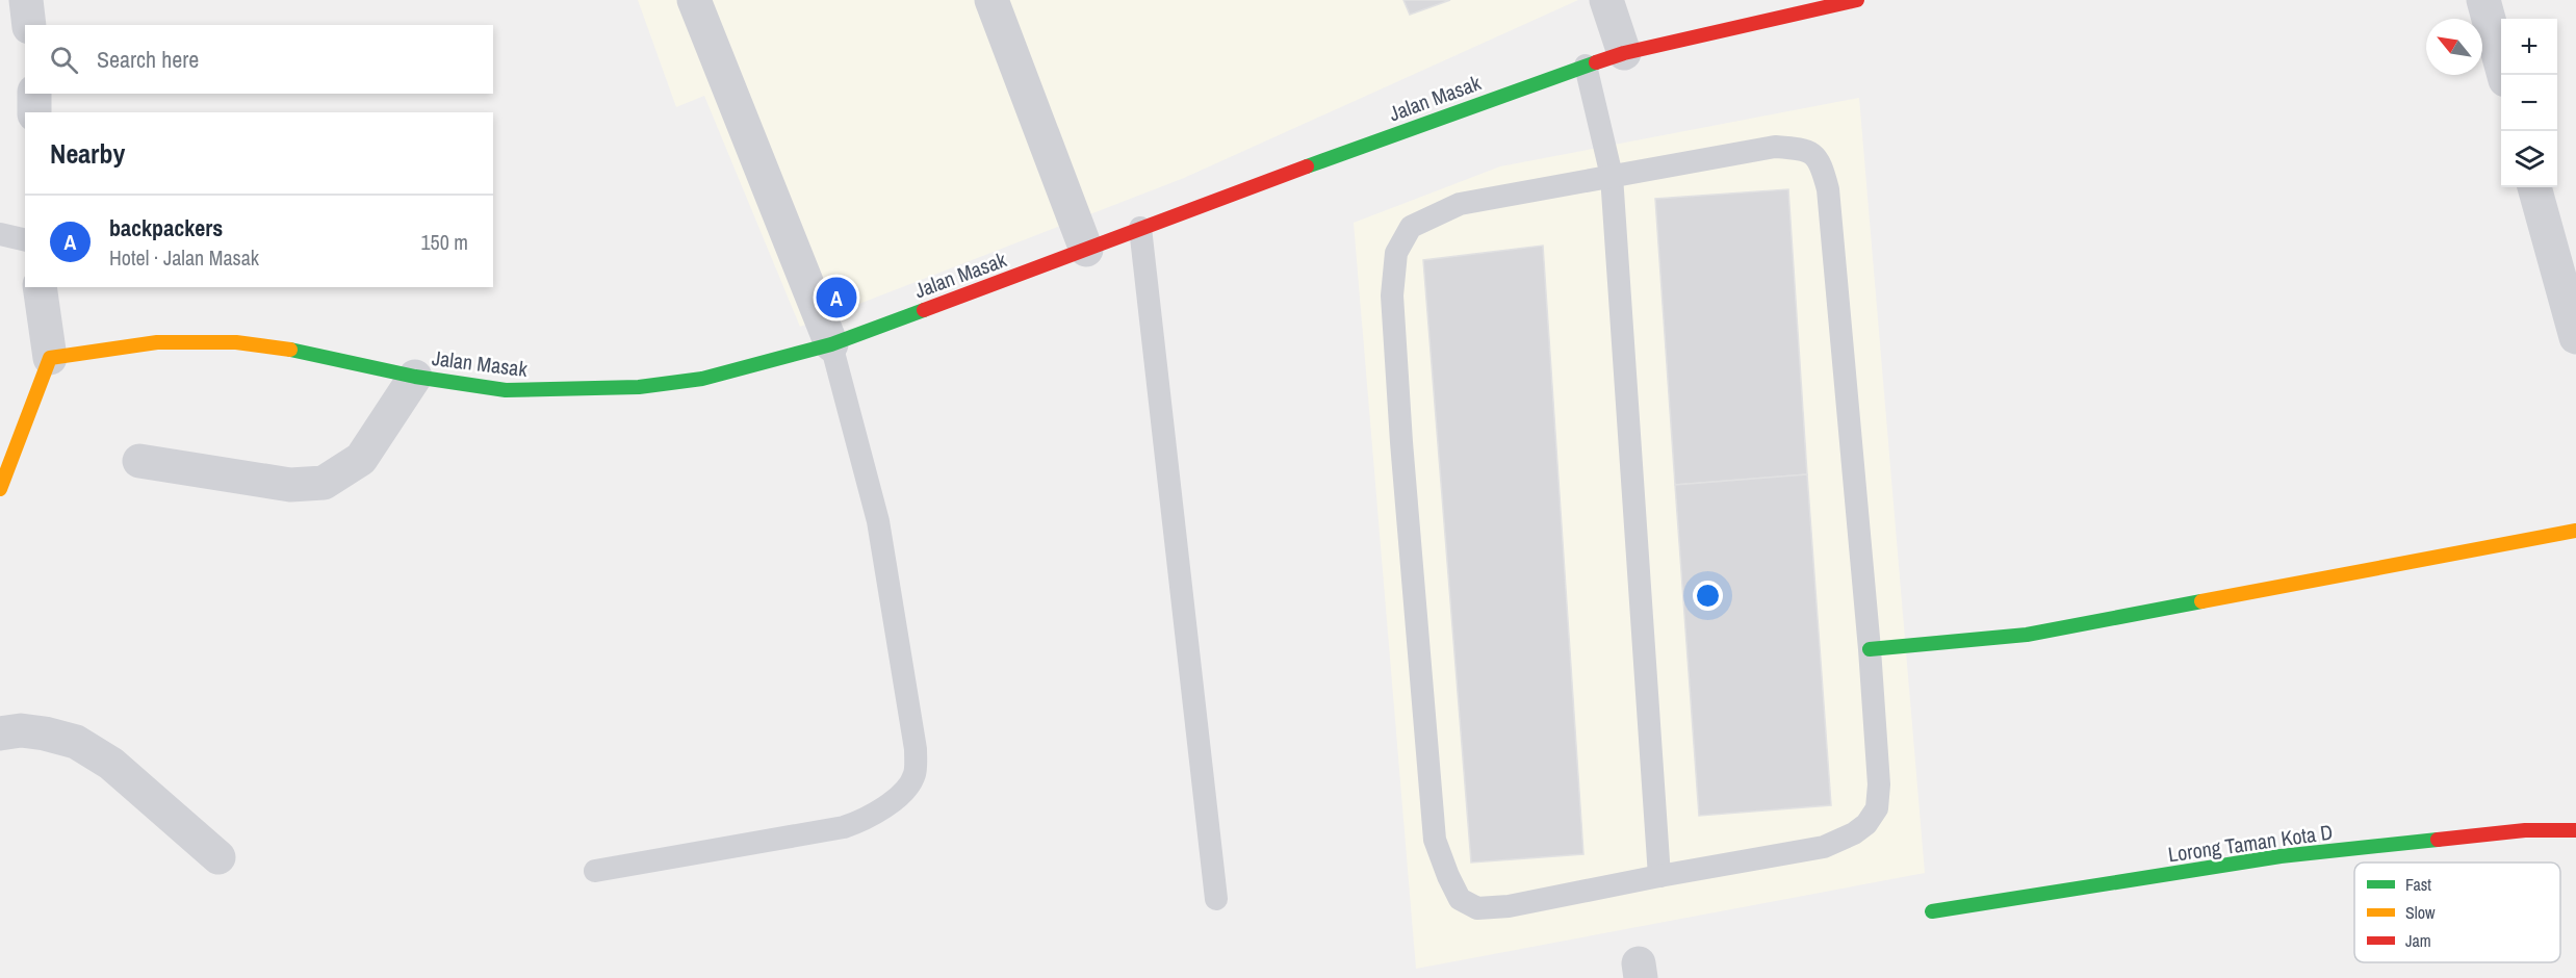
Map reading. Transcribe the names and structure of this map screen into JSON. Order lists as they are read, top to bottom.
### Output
{
  "streets": {
    "street": ["Jalan Masak", "Lorong Taman Kota D"]
  },
  "legend": ["Fast", "Slow", "Jam"],
  "north": "top left",
  "page": {
    "map_buttons": ["+", "−"],
    "search": "Search here",
    "heading": "Nearby",
    "list": [
      {
        "mark": "A",
        "name": "backpackers",
        "note": "Hotel · Jalan Masak",
        "value": "150 m"
      }
    ],
    "pins": "A"
  }
}
